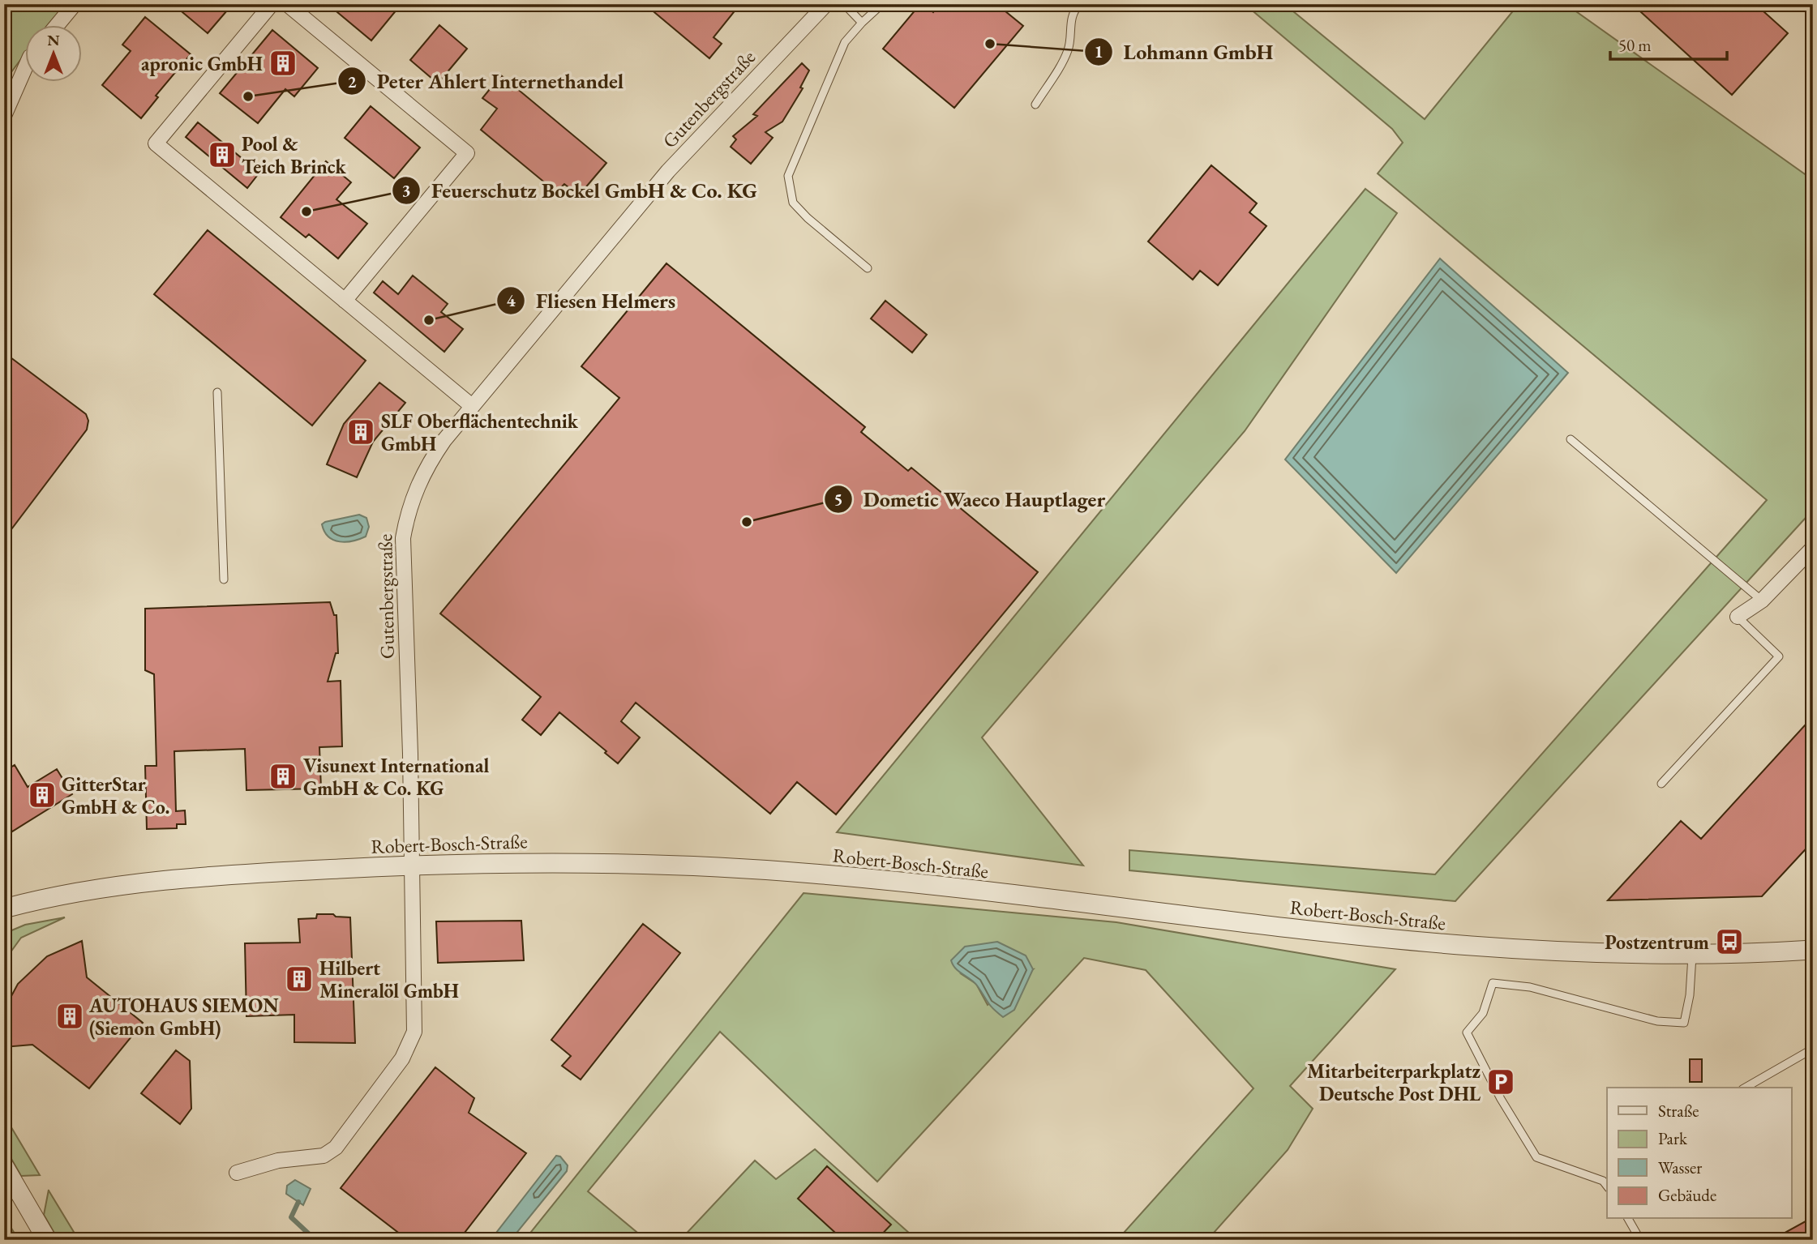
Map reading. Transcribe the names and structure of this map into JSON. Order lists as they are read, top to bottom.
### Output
{
  "streets": {
    "street": ["Gutenbergstraße", "Robert-Bosch-Straße"]
  },
  "crossings": [
    ["Gutenbergstraße", "Robert-Bosch-Straße"]
  ],
  "places": {
    "other": [
      "Lohmann GmbH",
      "Peter Ahlert Internethandel",
      "Feuerschutz Bockel GmbH & Co. KG",
      "Fliesen Helmers",
      "Dometic Waeco Hauptlager"
    ],
    "building": [
      "apronic GmbH",
      "Pool & Teich Brinck",
      "SLF Oberflächentechnik GmbH",
      "Visunext International GmbH & Co. KG",
      "GitterStar GmbH & Co.",
      "Hilbert Mineralöl GmbH",
      "AUTOHAUS SIEMON (Siemon GmbH)"
    ],
    "bus stop": ["Postzentrum"],
    "parking": ["Mitarbeiterparkplatz Deutsche Post DHL"]
  },
  "legend": [
    "Straße",
    "Park",
    "Wasser",
    "Gebäude"
  ],
  "scale_bar": "50 m",
  "north": "top"
}
